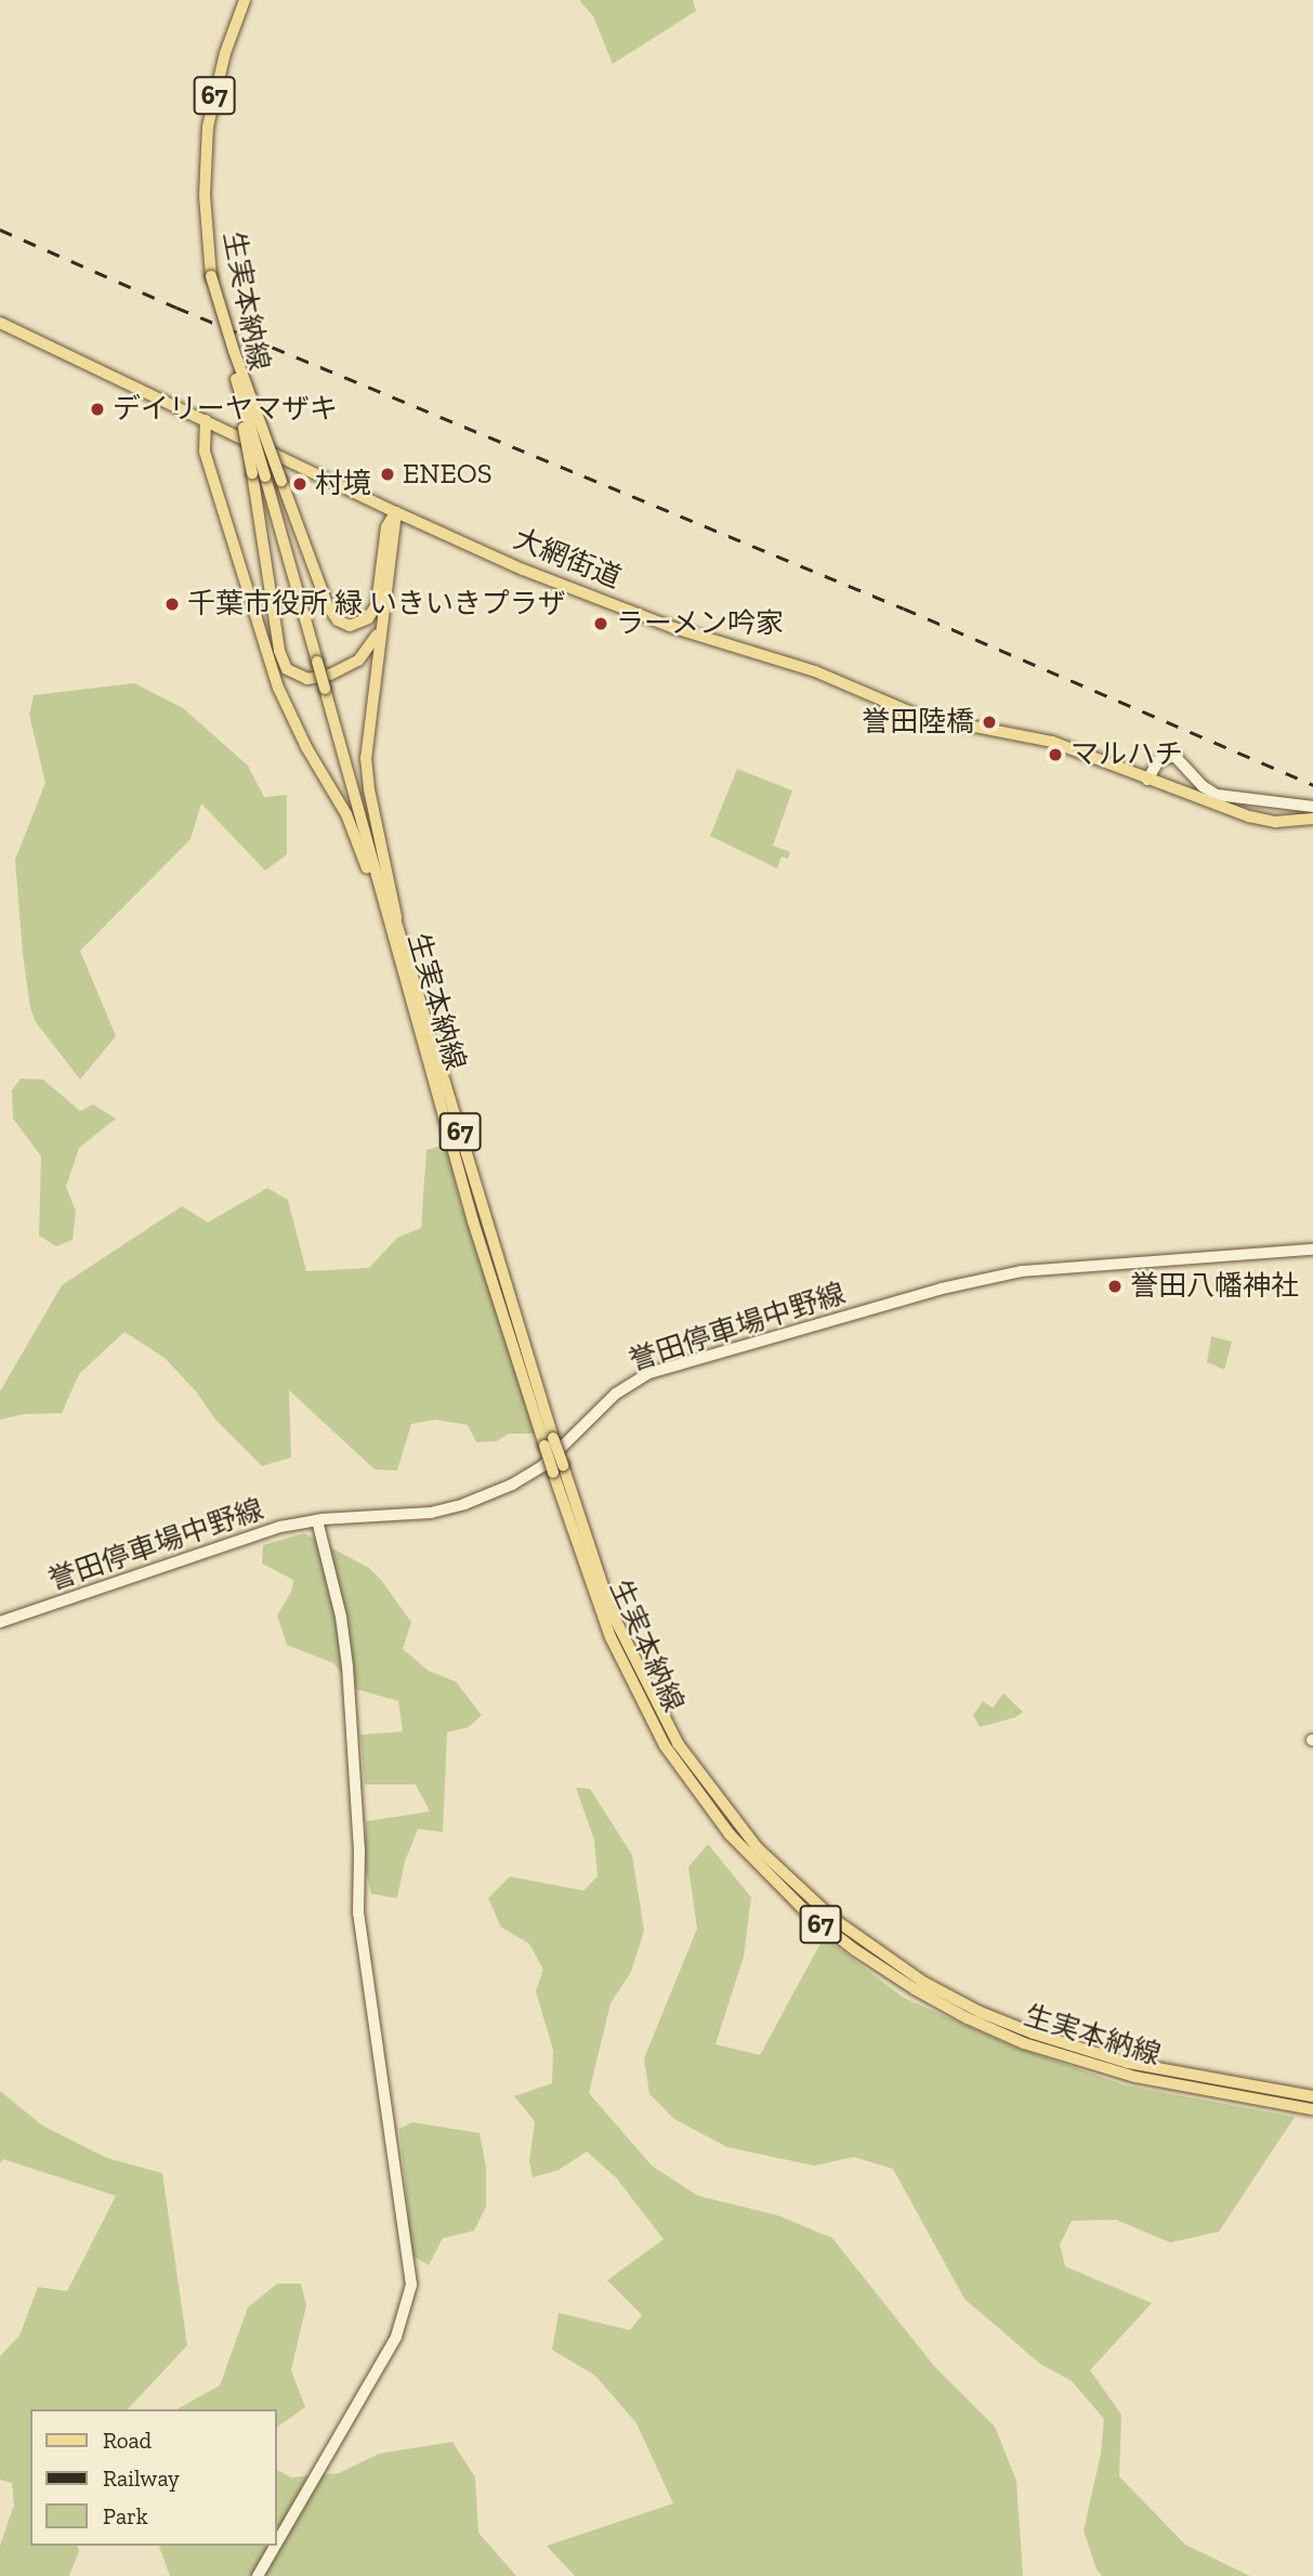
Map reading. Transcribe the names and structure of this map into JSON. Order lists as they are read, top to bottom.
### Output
{
  "streets": {
    "main road": [
      "67",
      "生実本納線",
      "大網街道",
      "誉田停車場中野線"
    ]
  },
  "crossings": [
    ["67", "生実本納線"],
    ["67", "大網街道"]
  ],
  "places": [
    "デイリーヤマザキ",
    "ENEOS",
    "村境",
    "千葉市役所 緑 いきいきプラザ",
    "ラーメン吟家",
    "誉田陸橋",
    "マルハチ",
    "誉田八幡神社"
  ],
  "legend": ["Road", "Railway", "Park"]
}
